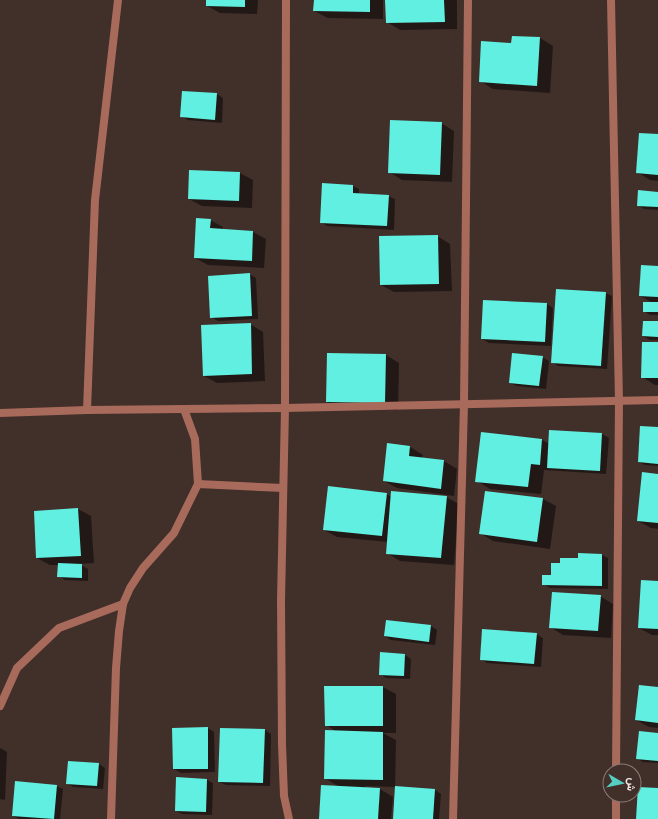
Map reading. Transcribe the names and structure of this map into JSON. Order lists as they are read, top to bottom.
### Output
{
  "north": "right"
}
